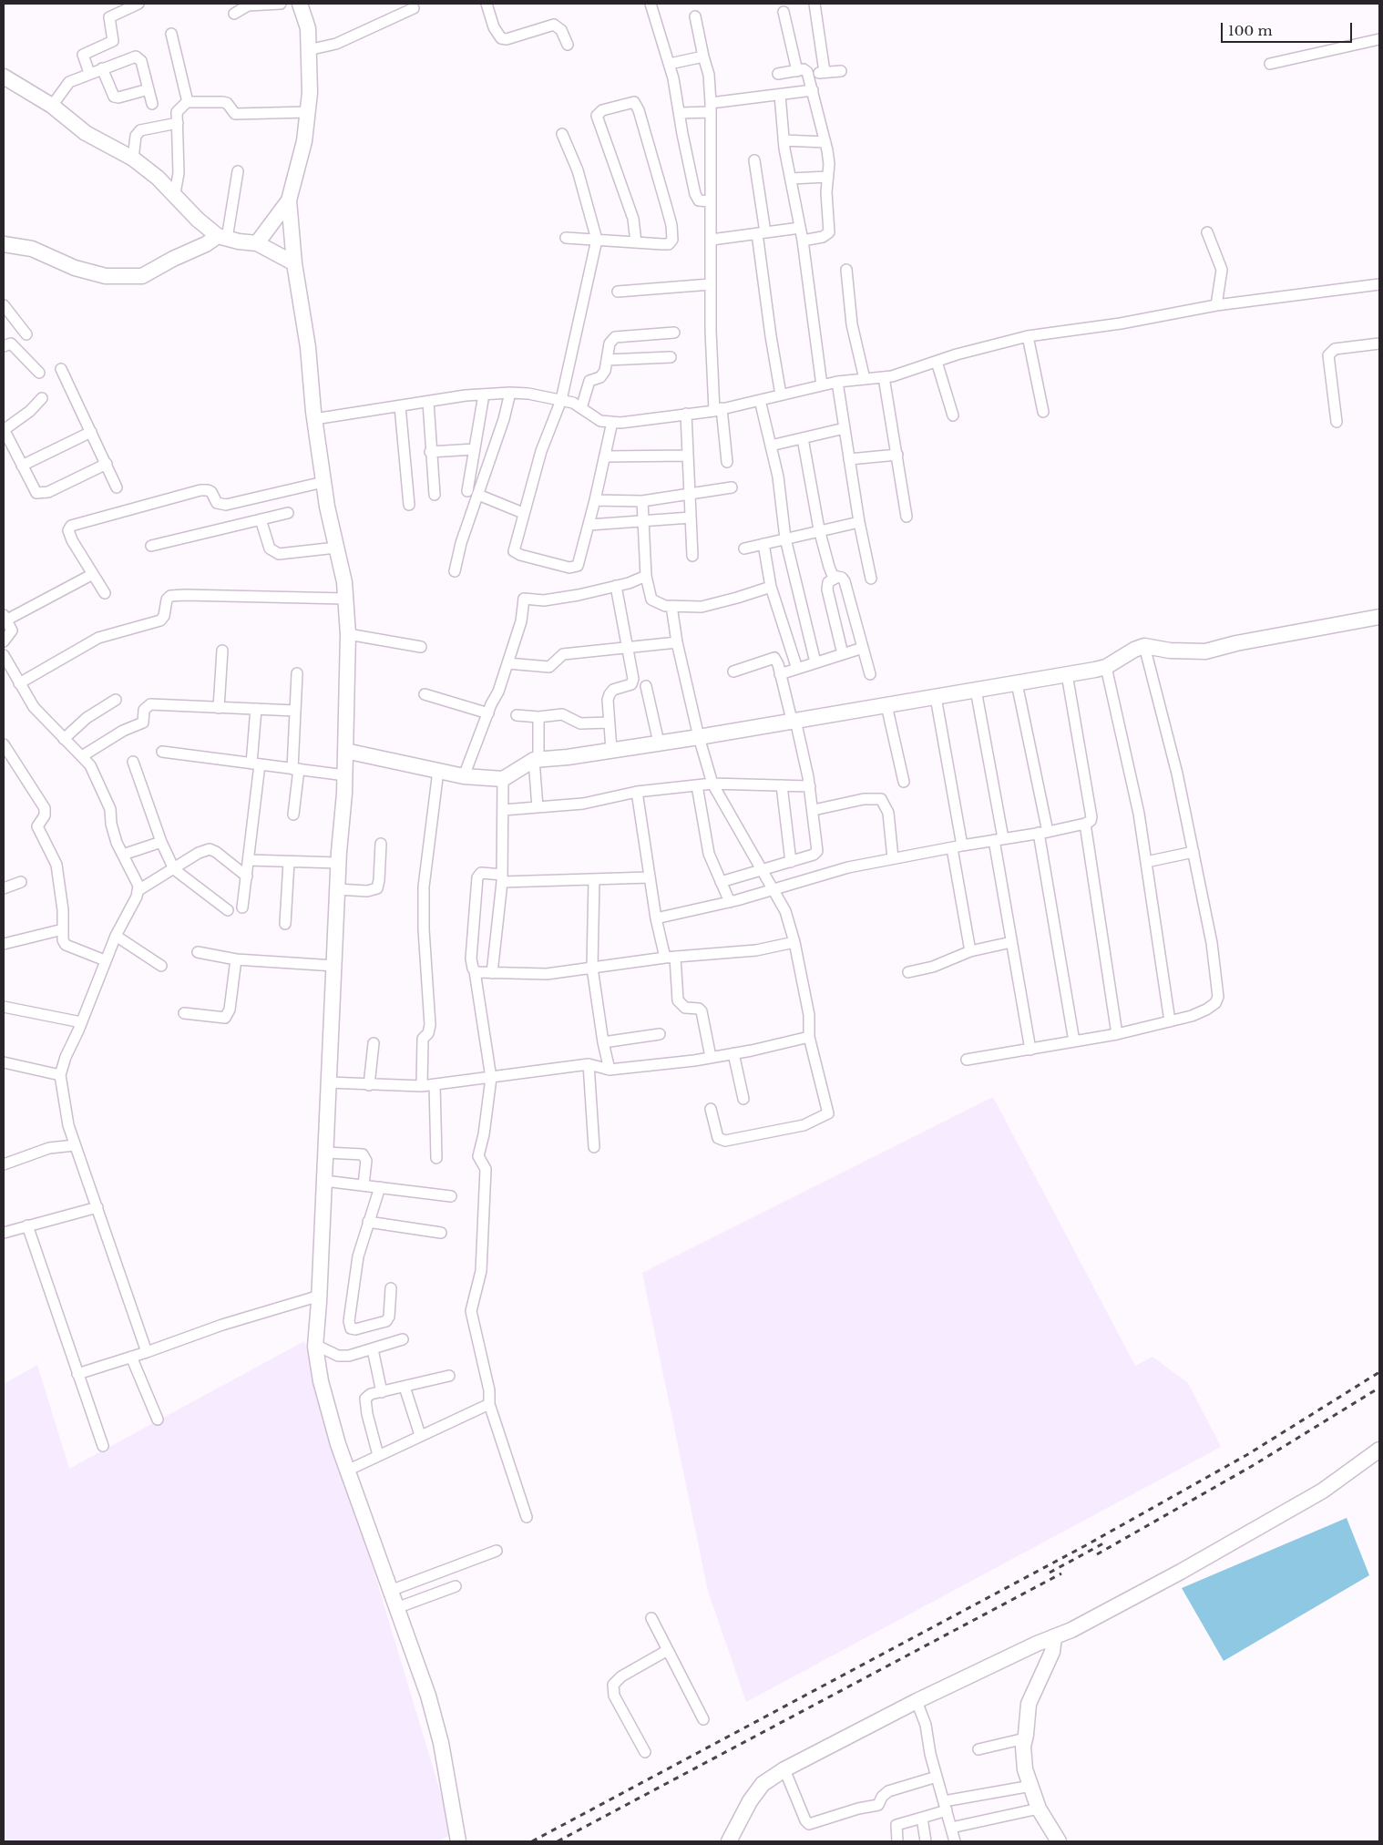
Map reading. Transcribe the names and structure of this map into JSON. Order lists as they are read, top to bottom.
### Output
{
  "scale_bar": "100 m"
}
